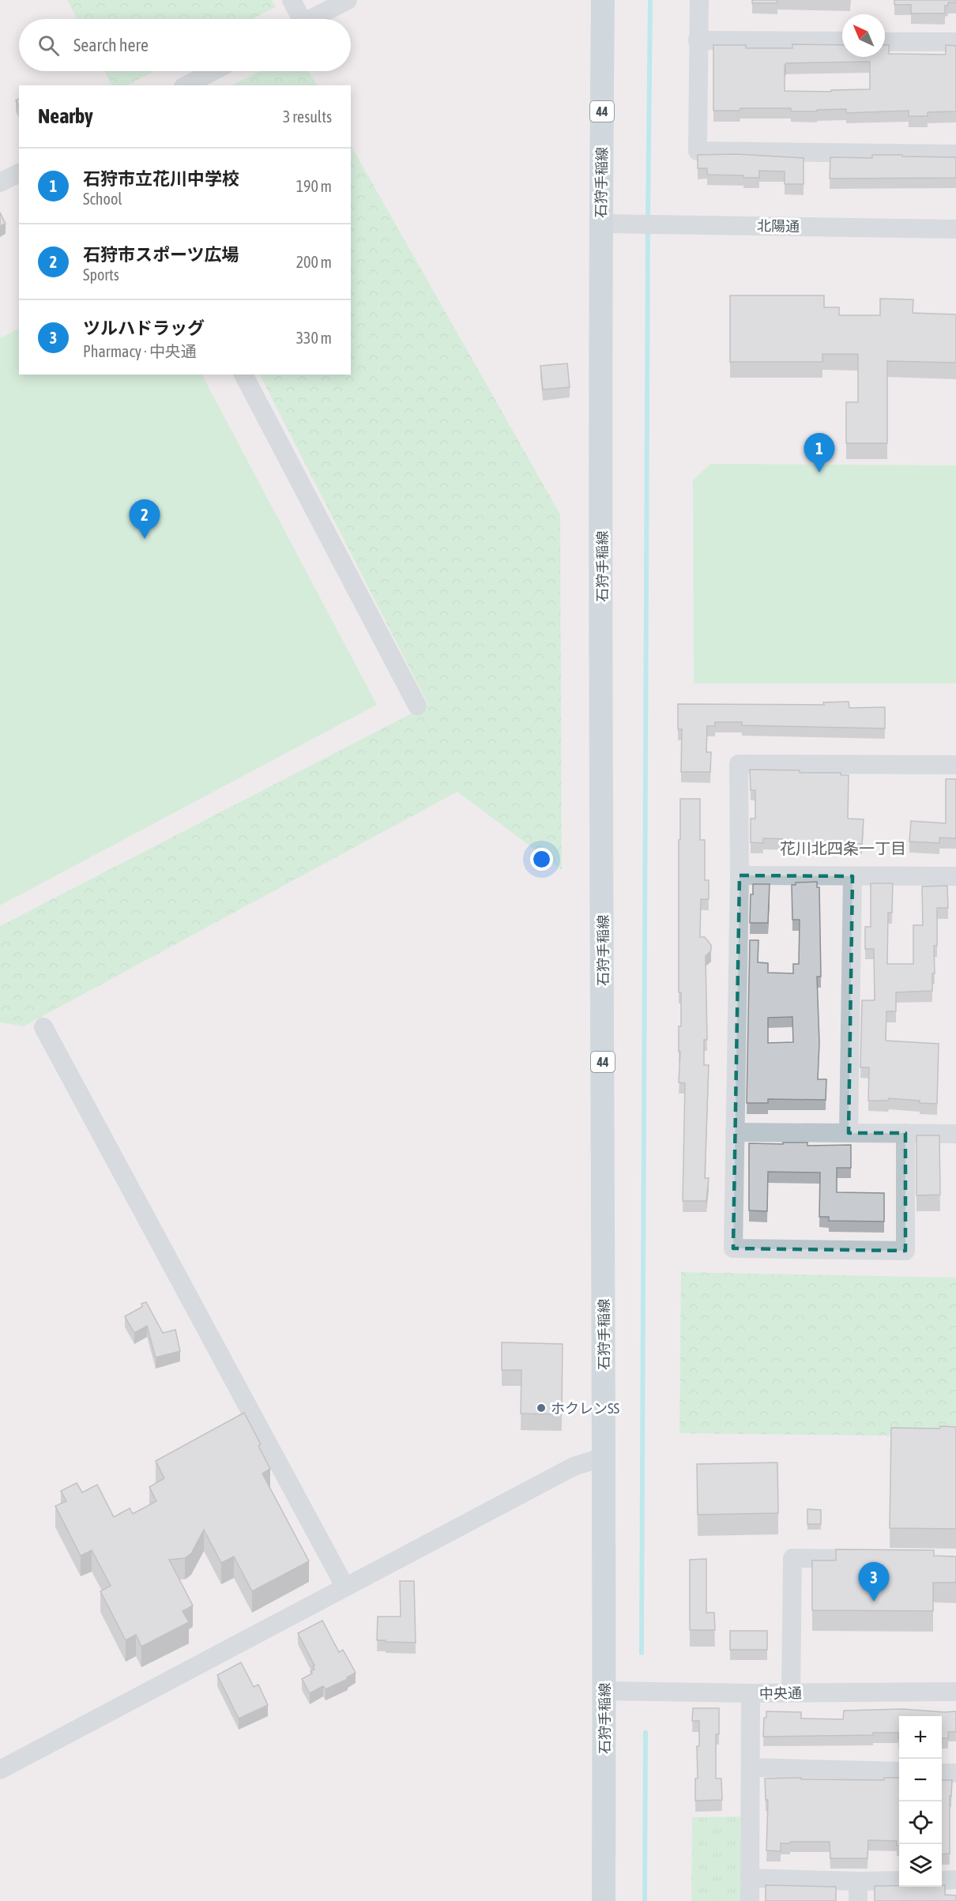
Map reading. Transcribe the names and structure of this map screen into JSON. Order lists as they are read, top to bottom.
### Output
{
  "streets": {
    "main road": ["44", "石狩手稲線"],
    "street": ["北陽通", "中央通"]
  },
  "crossings": [
    ["石狩手稲線", "北陽通"],
    ["石狩手稲線", "中央通"]
  ],
  "districts": ["花川北四条一丁目"],
  "places": ["ホクレンSS"],
  "north": "top left",
  "page": {
    "search": "Search here",
    "heading": ["Nearby", "3 results"],
    "list": [
      {
        "mark": "1",
        "name": "石狩市立花川中学校",
        "note": "School",
        "value": "190 m"
      },
      {
        "mark": "2",
        "name": "石狩市スポーツ広場",
        "note": "Sports",
        "value": "200 m"
      },
      {
        "mark": "3",
        "name": "ツルハドラッグ",
        "note": "Pharmacy · 中央通",
        "value": "330 m"
      }
    ],
    "pins": ["1", "2", "3"],
    "map_buttons": ["+", "−"]
  }
}
